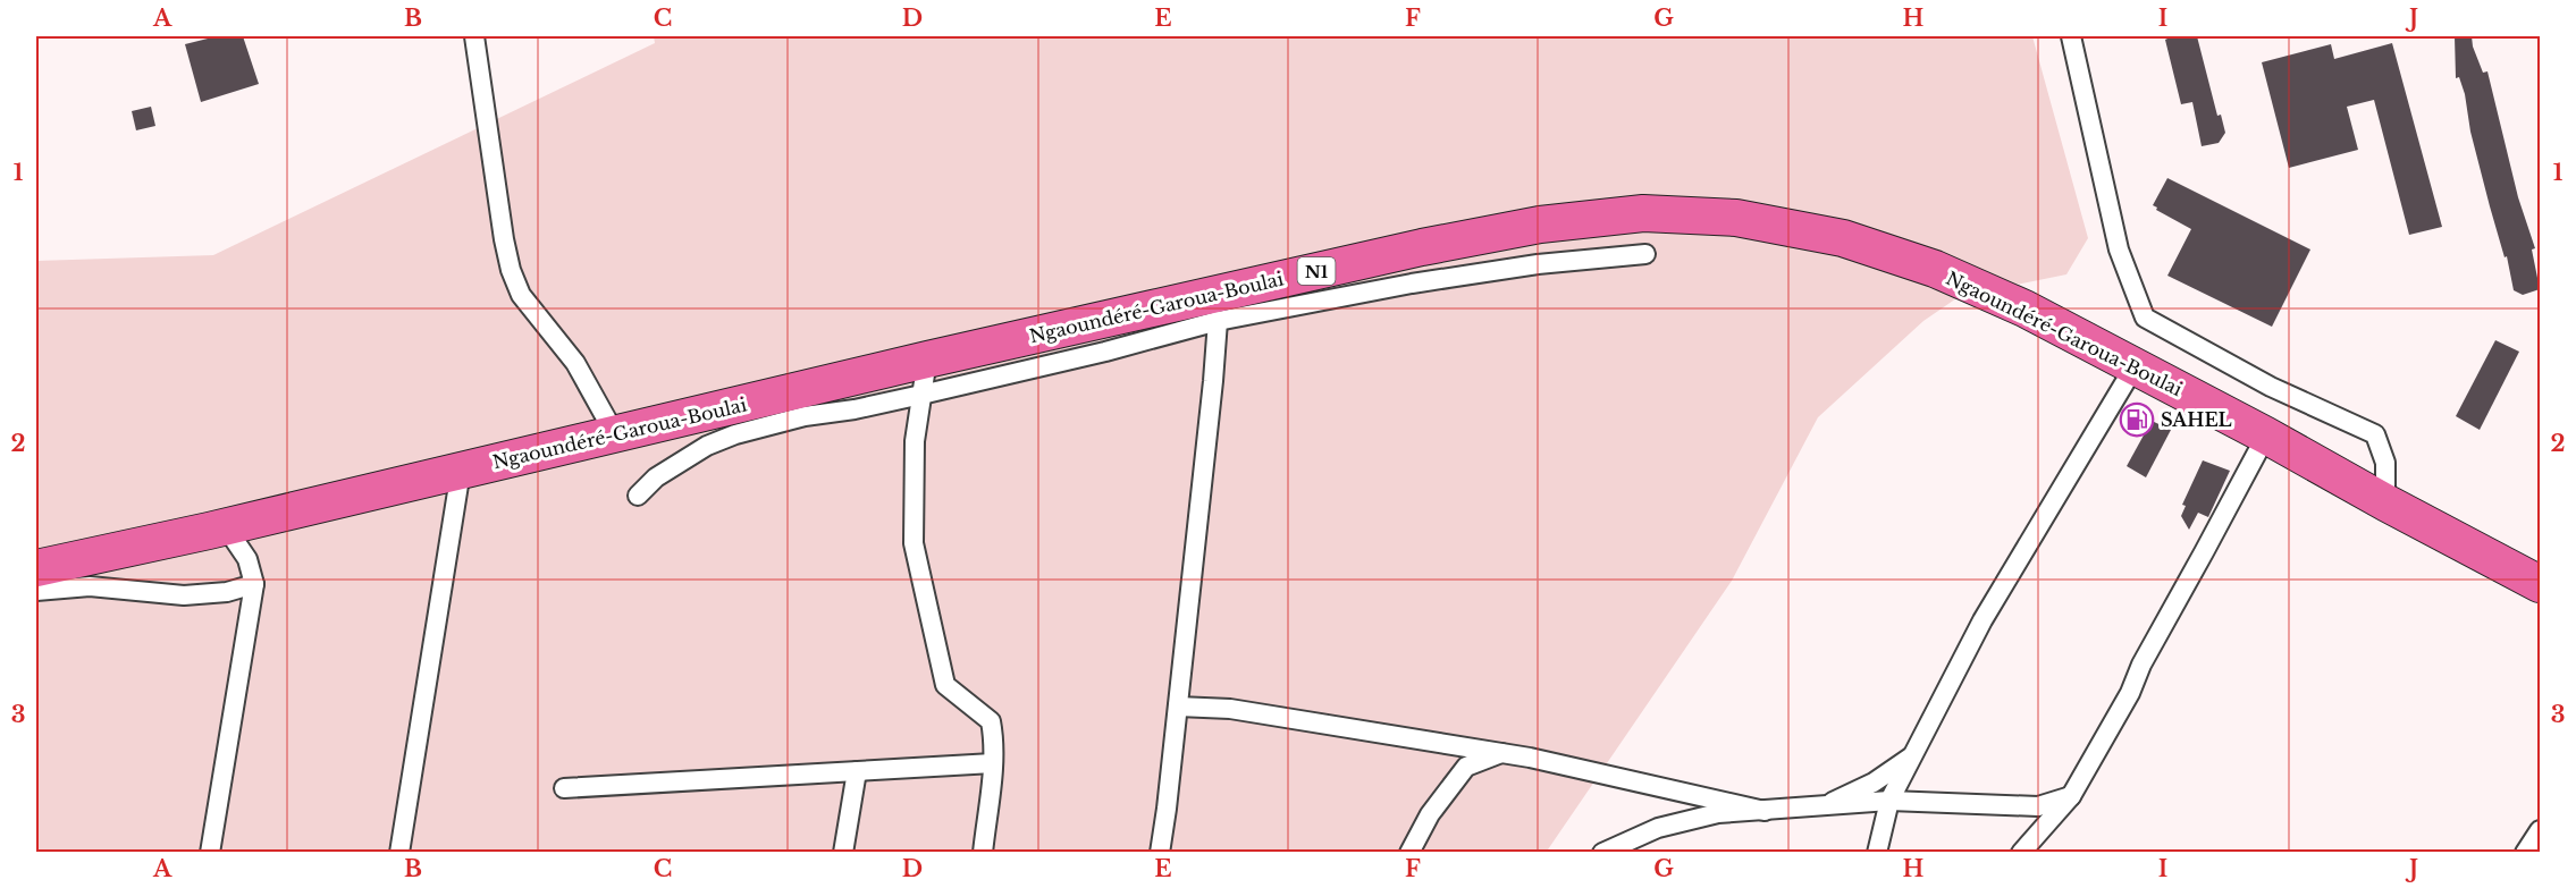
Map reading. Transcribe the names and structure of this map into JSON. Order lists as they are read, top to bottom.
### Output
{
  "streets": {
    "highway": ["N1", "Ngaoundéré-Garoua-Boulai"]
  },
  "places": {
    "fuel station": ["SAHEL"]
  },
  "grid": {
    "columns": [
      "A",
      "B",
      "C",
      "D",
      "E",
      "F",
      "G",
      "H",
      "I",
      "J"
    ],
    "rows": ["1", "2", "3"]
  }
}
